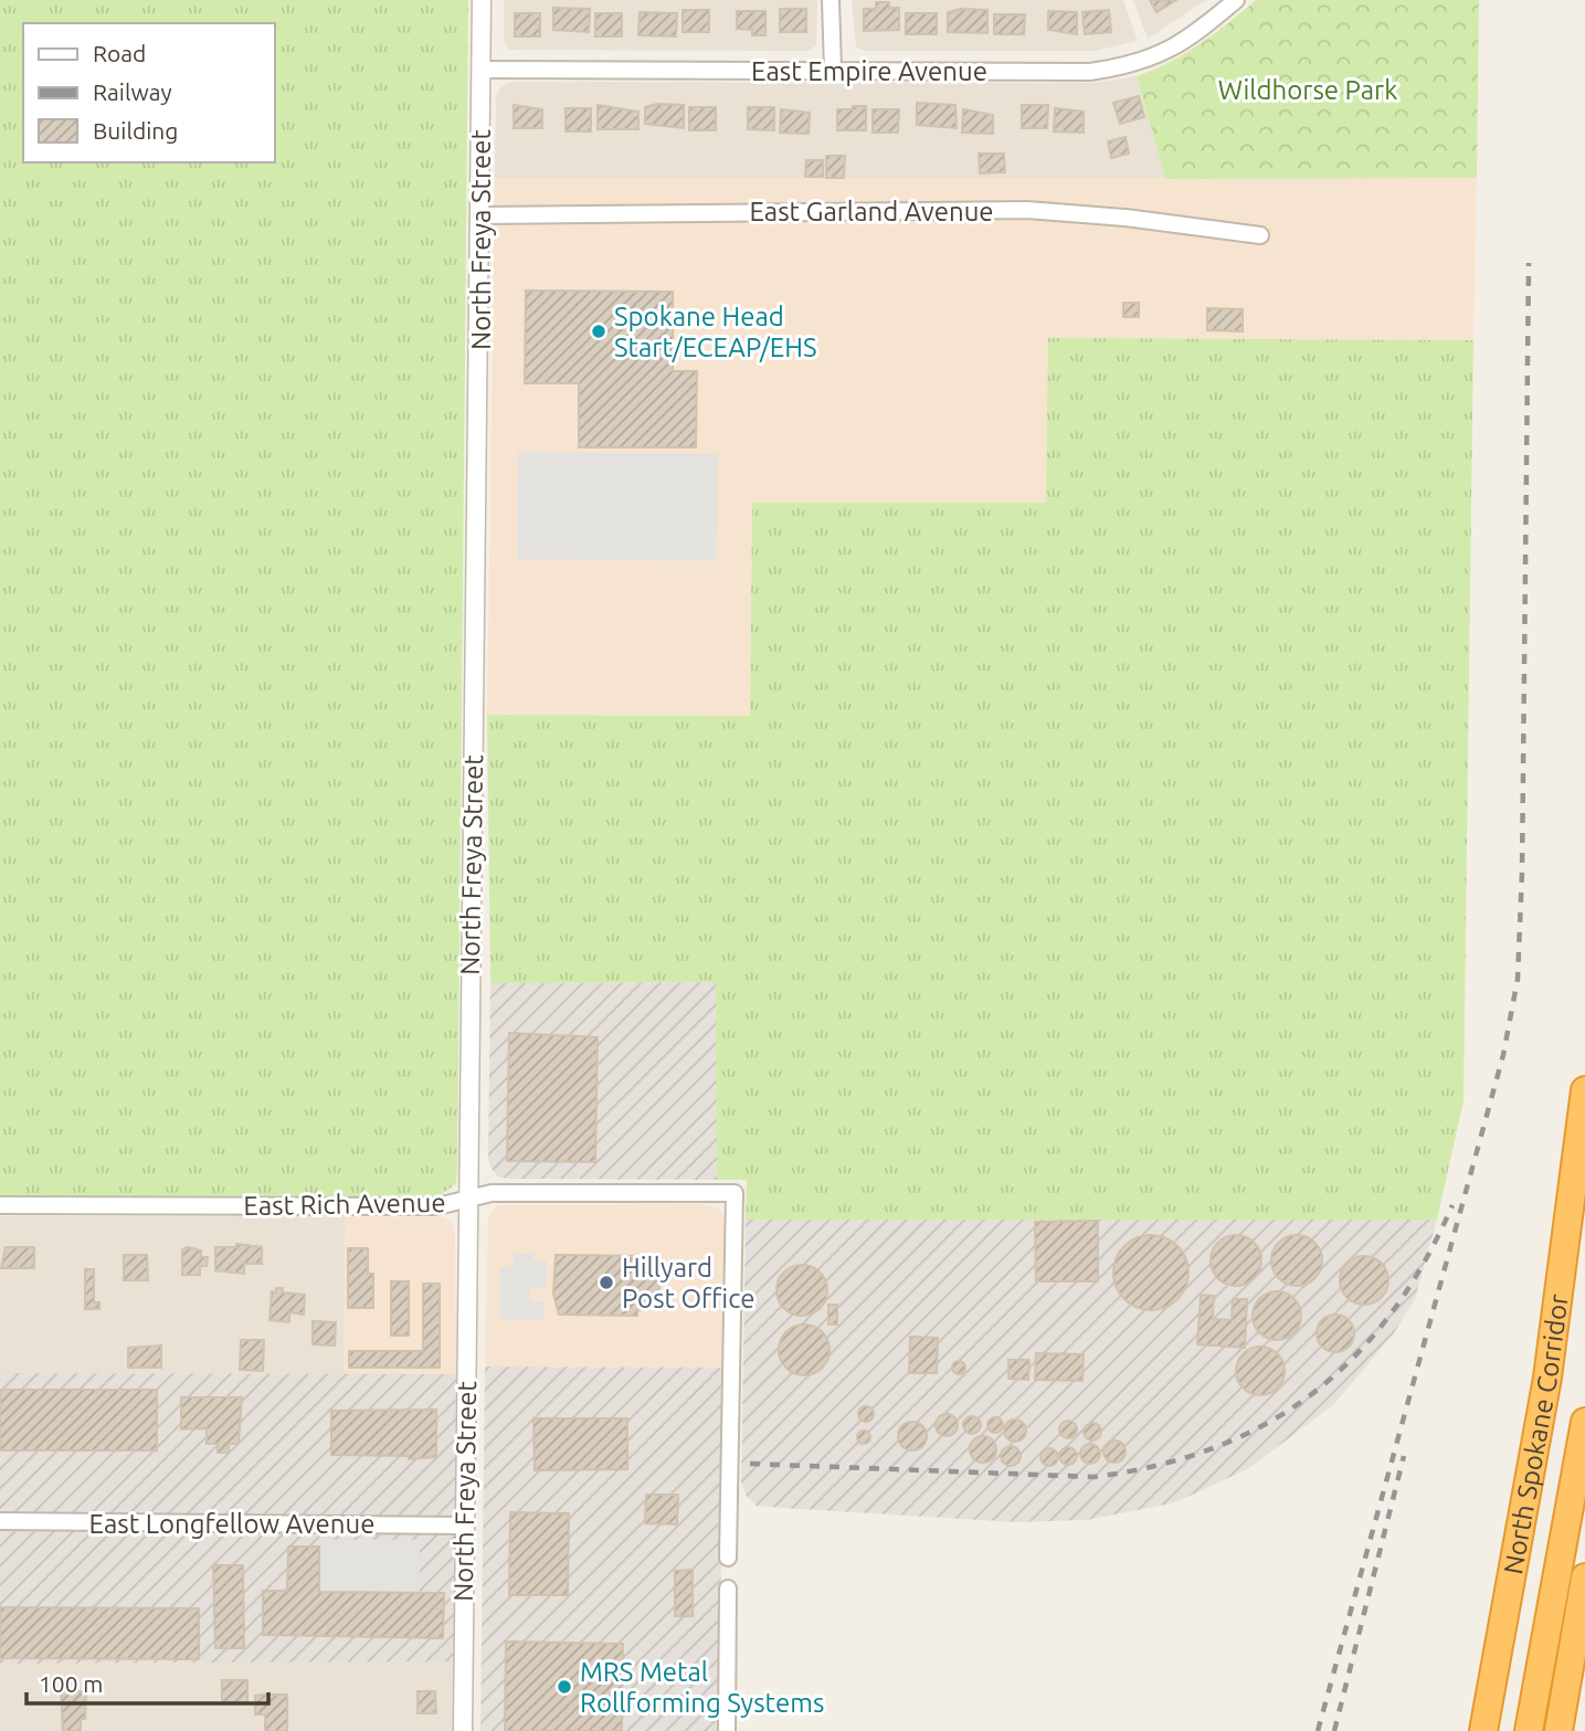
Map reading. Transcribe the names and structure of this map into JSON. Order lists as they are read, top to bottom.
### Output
{
  "streets": {
    "highway": ["North Spokane Corridor"],
    "street": [
      "East Empire Avenue",
      "East Garland Avenue",
      "North Freya Street",
      "East Rich Avenue",
      "East Longfellow Avenue"
    ]
  },
  "crossings": [
    ["East Empire Avenue", "North Freya Street"],
    ["East Garland Avenue", "North Freya Street"],
    ["North Freya Street", "East Rich Avenue"],
    ["North Freya Street", "East Longfellow Avenue"]
  ],
  "parks": ["Wildhorse Park"],
  "places": ["Spokane Head Start/ECEAP/EHS", "Hillyard Post Office", "MRS Metal Rollforming Systems"],
  "legend": ["Road", "Railway", "Building"],
  "scale_bar": "100 m"
}
